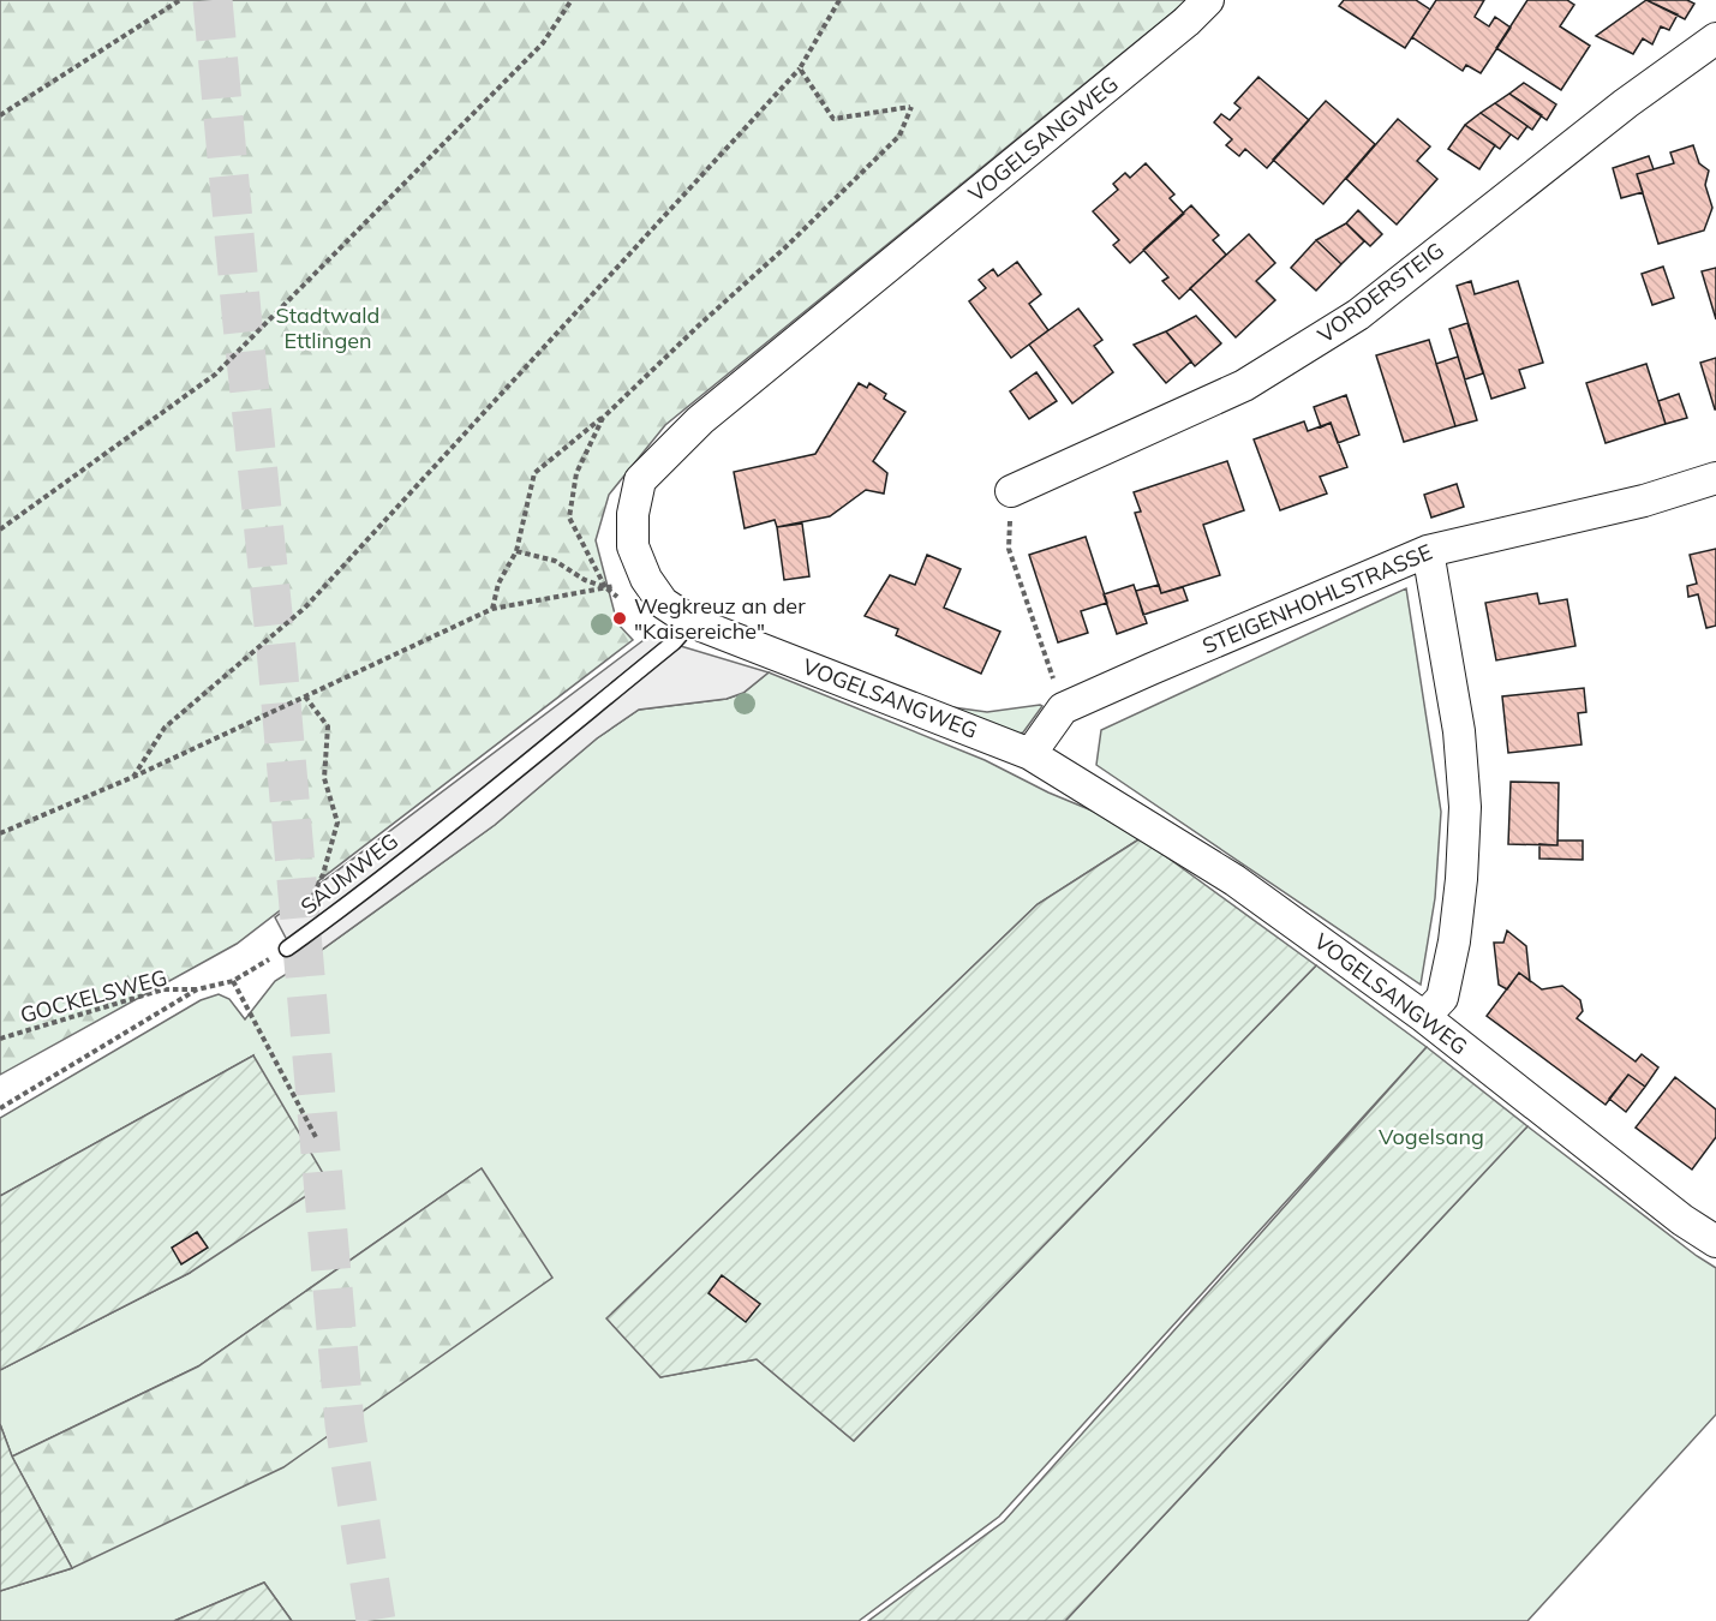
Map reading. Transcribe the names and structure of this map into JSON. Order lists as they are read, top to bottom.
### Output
{
  "streets": {
    "street": ["VOGELSANGWEG", "VORDERSTEIG", "STEIGENHOHLSTRASSE"],
    "lane": ["SAUMWEG"],
    "path": ["GOCKELSWEG"]
  },
  "crossings": [
    ["VOGELSANGWEG", "STEIGENHOHLSTRASSE"],
    ["VOGELSANGWEG", "SAUMWEG"]
  ],
  "parks": ["Stadtwald Ettlingen", "Vogelsang"],
  "places": ["Wegkreuz an der \"Kaisereiche\""]
}
